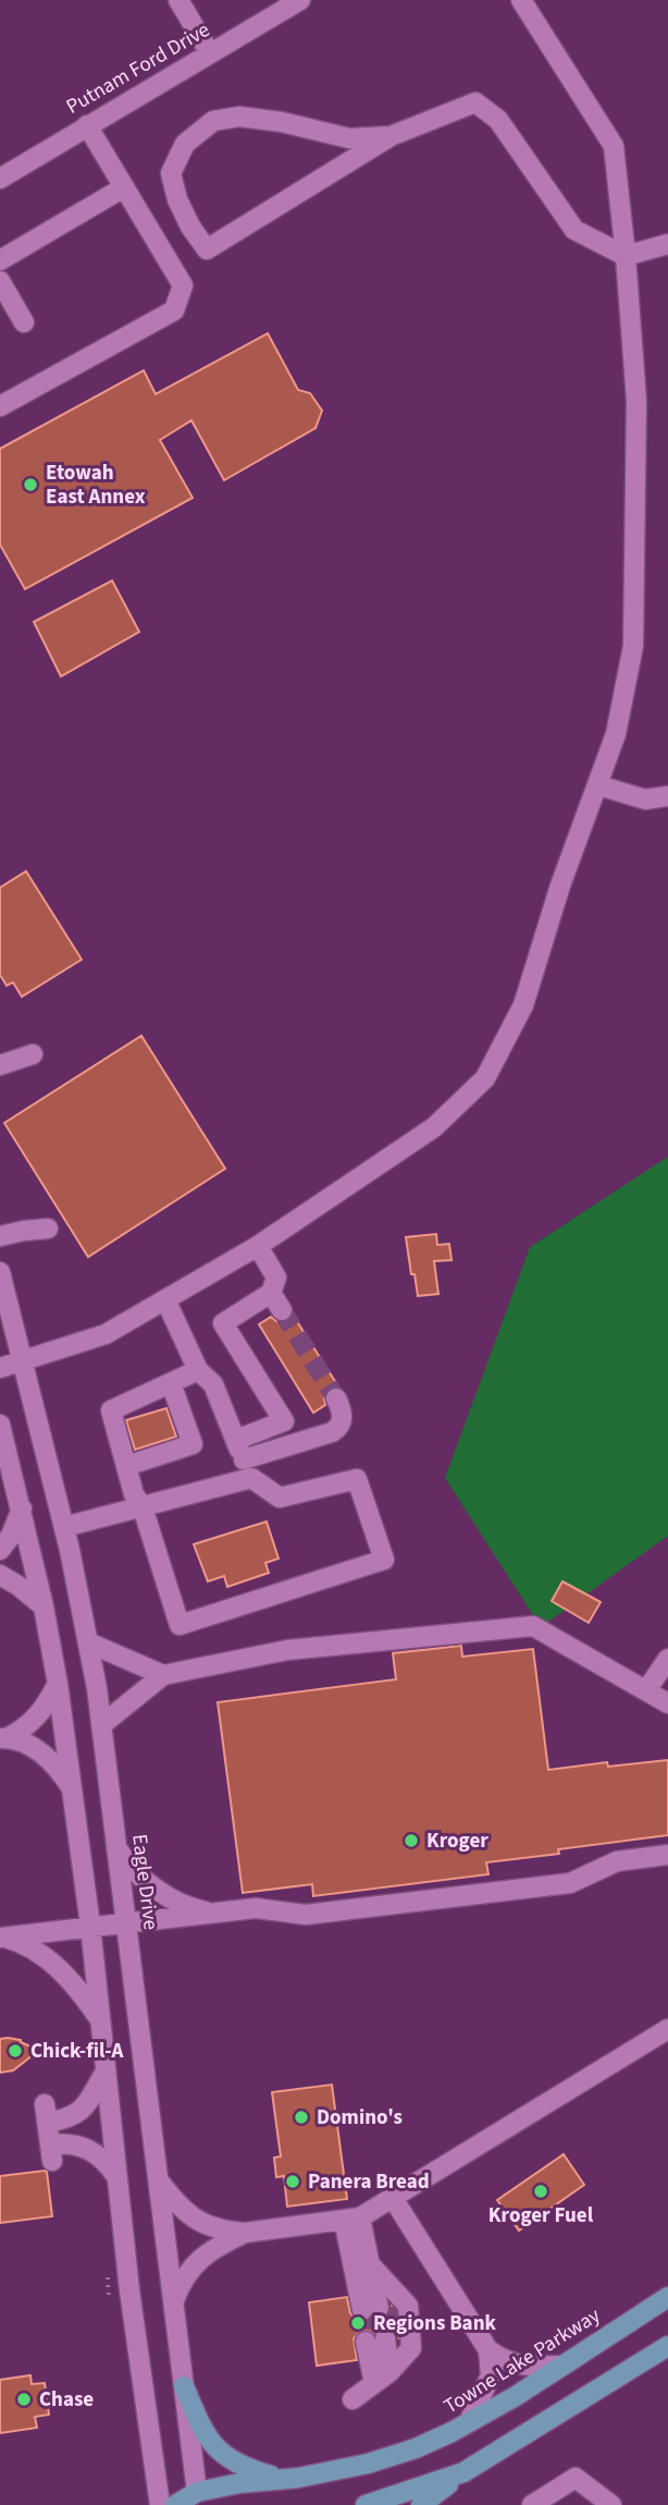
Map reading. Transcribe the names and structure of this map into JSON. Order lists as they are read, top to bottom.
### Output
{
  "streets": {
    "main road": ["Towne Lake Parkway"],
    "street": ["Putnam Ford Drive", "Eagle Drive"]
  },
  "crossings": [
    ["Eagle Drive", "Towne Lake Parkway"]
  ],
  "places": [
    "Etowah East Annex",
    "Kroger",
    "Chick-fil-A",
    "Domino's",
    "Panera Bread",
    "Kroger Fuel",
    "Regions Bank",
    "Chase"
  ]
}
